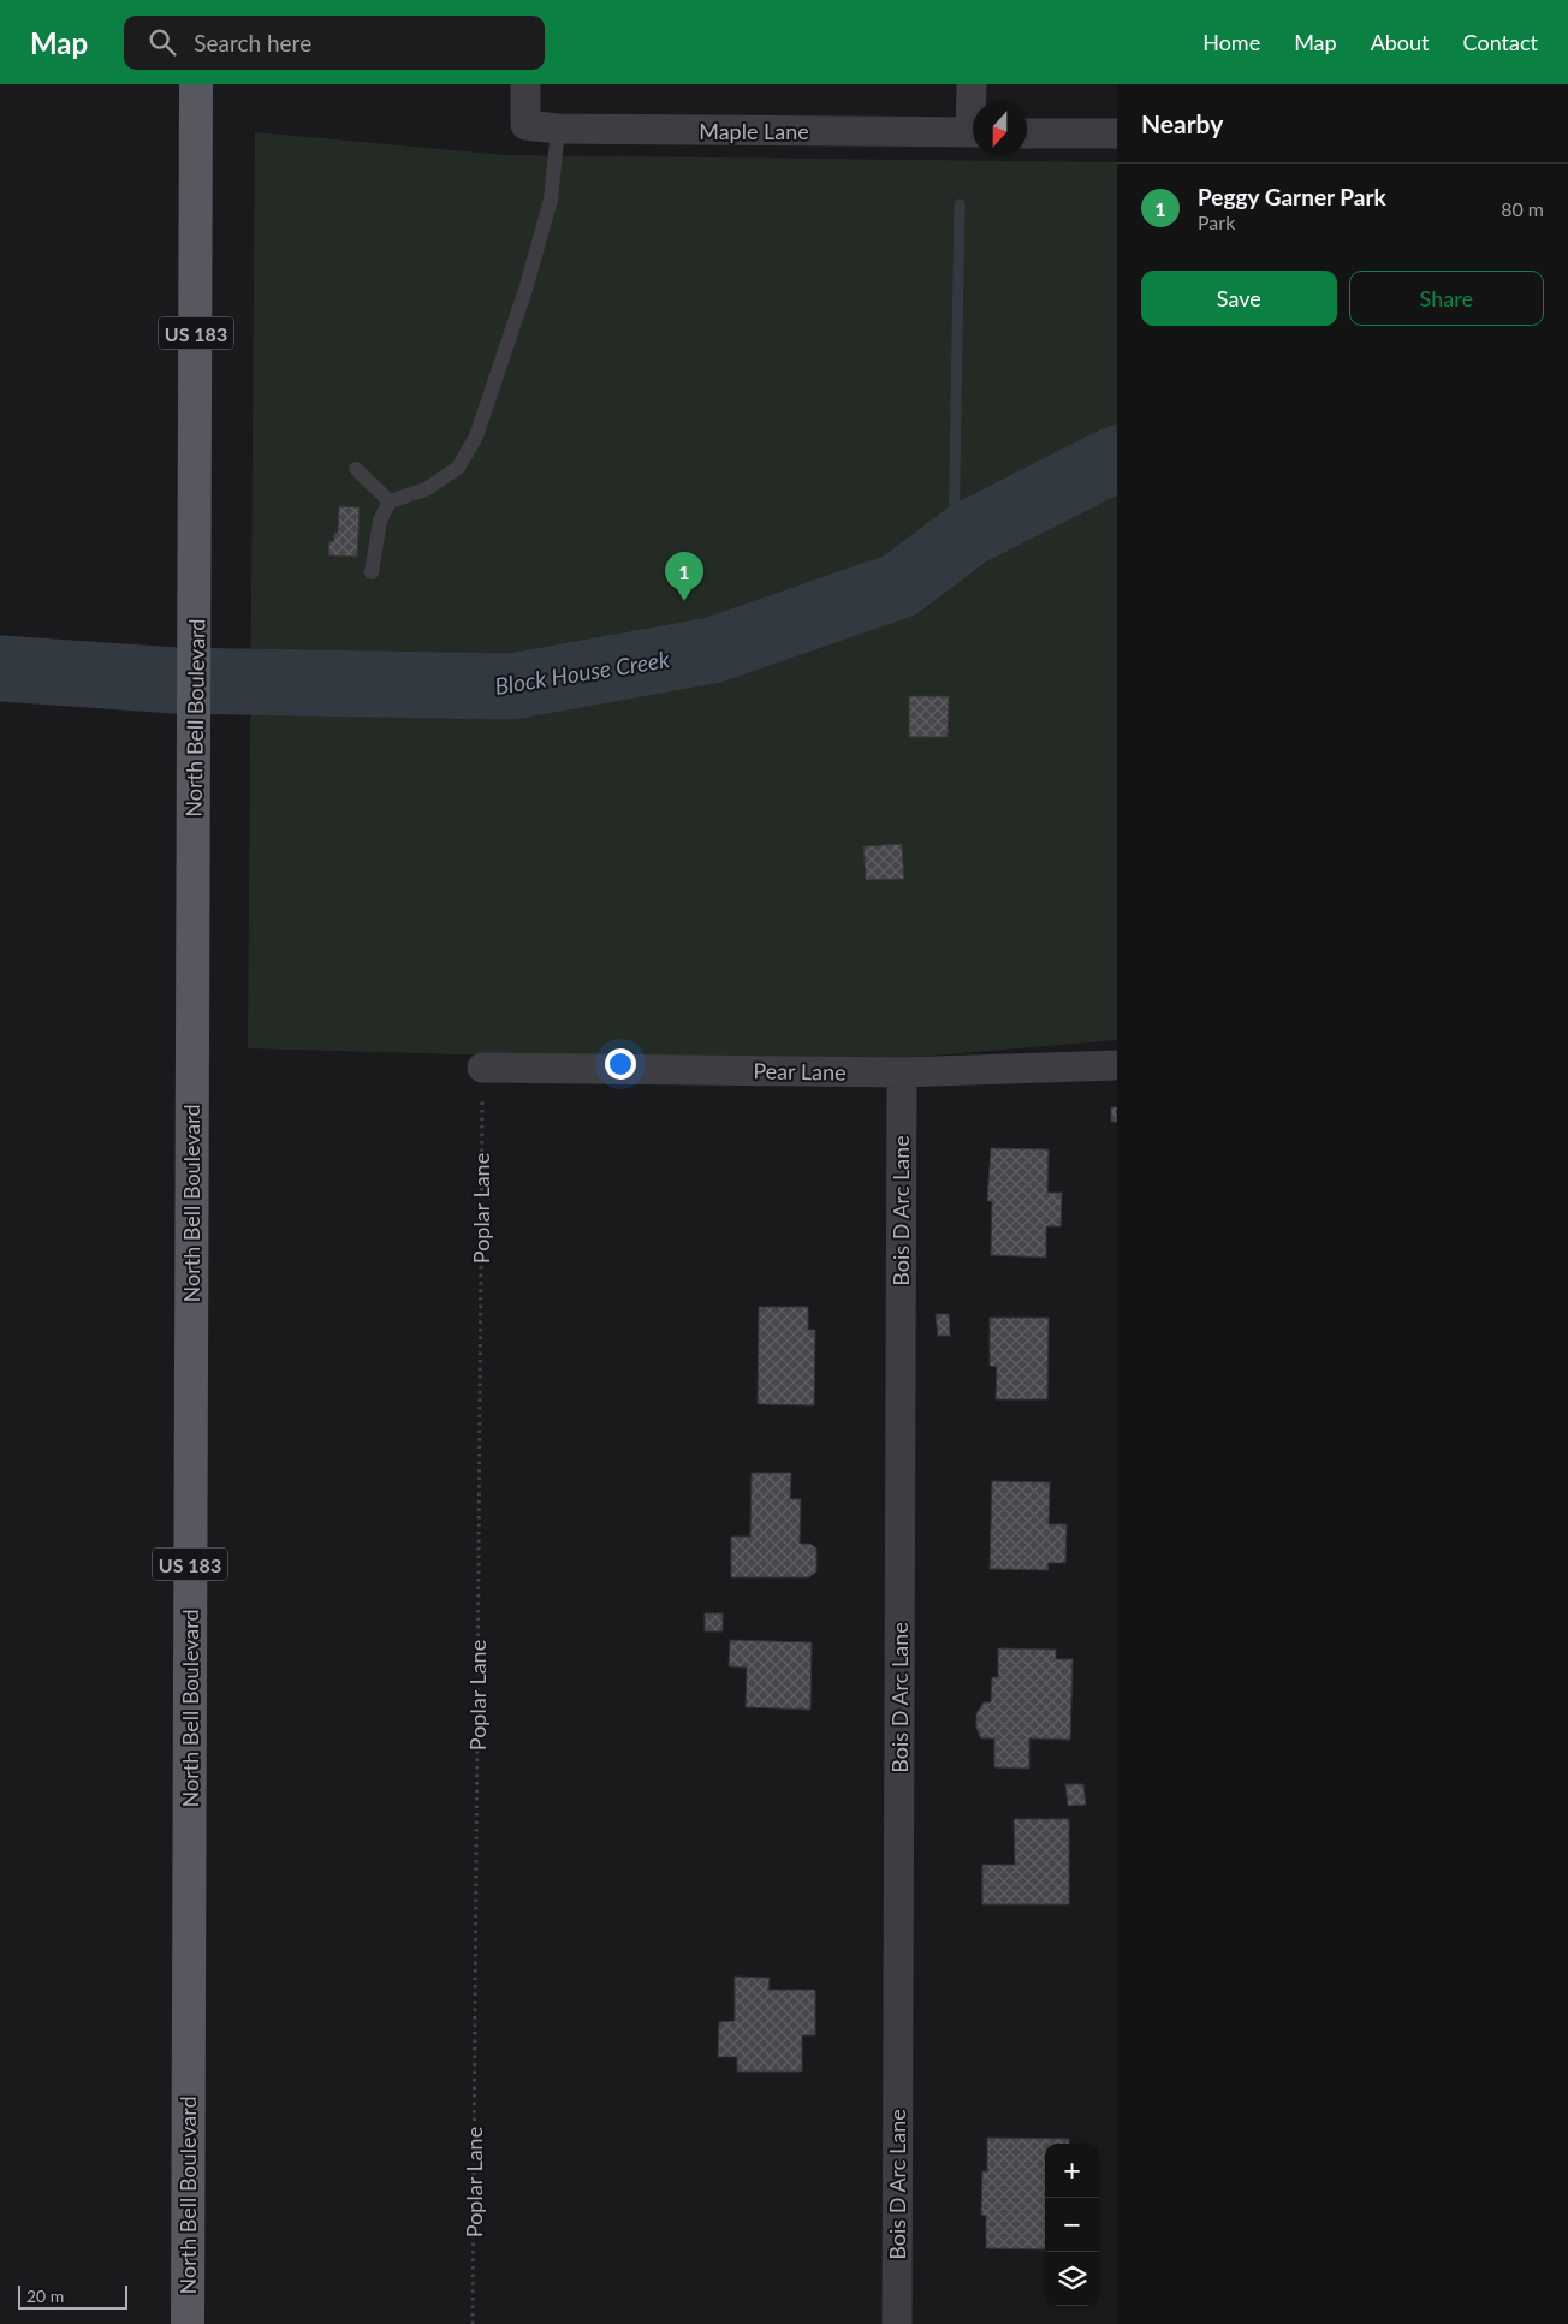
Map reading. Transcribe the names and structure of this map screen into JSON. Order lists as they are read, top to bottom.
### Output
{
  "streets": {
    "main road": ["US 183", "North Bell Boulevard"],
    "street": ["Maple Lane", "Pear Lane", "Bois D Arc Lane"],
    "path": ["Poplar Lane"]
  },
  "crossings": [
    ["Pear Lane", "Poplar Lane"],
    ["Pear Lane", "Bois D Arc Lane"]
  ],
  "water": ["Block House Creek"],
  "scale_bar": "20 m",
  "north": "bottom",
  "page": {
    "header": "Map",
    "search": "Search here",
    "nav": [
      "Home",
      "Map",
      "About",
      "Contact"
    ],
    "heading": "Nearby",
    "list": [
      {
        "mark": "1",
        "name": "Peggy Garner Park",
        "note": "Park",
        "value": "80 m"
      }
    ],
    "buttons": ["Save", "Share"],
    "pins": "1",
    "map_buttons": ["+", "−"],
    "scale": "20 m"
  }
}
